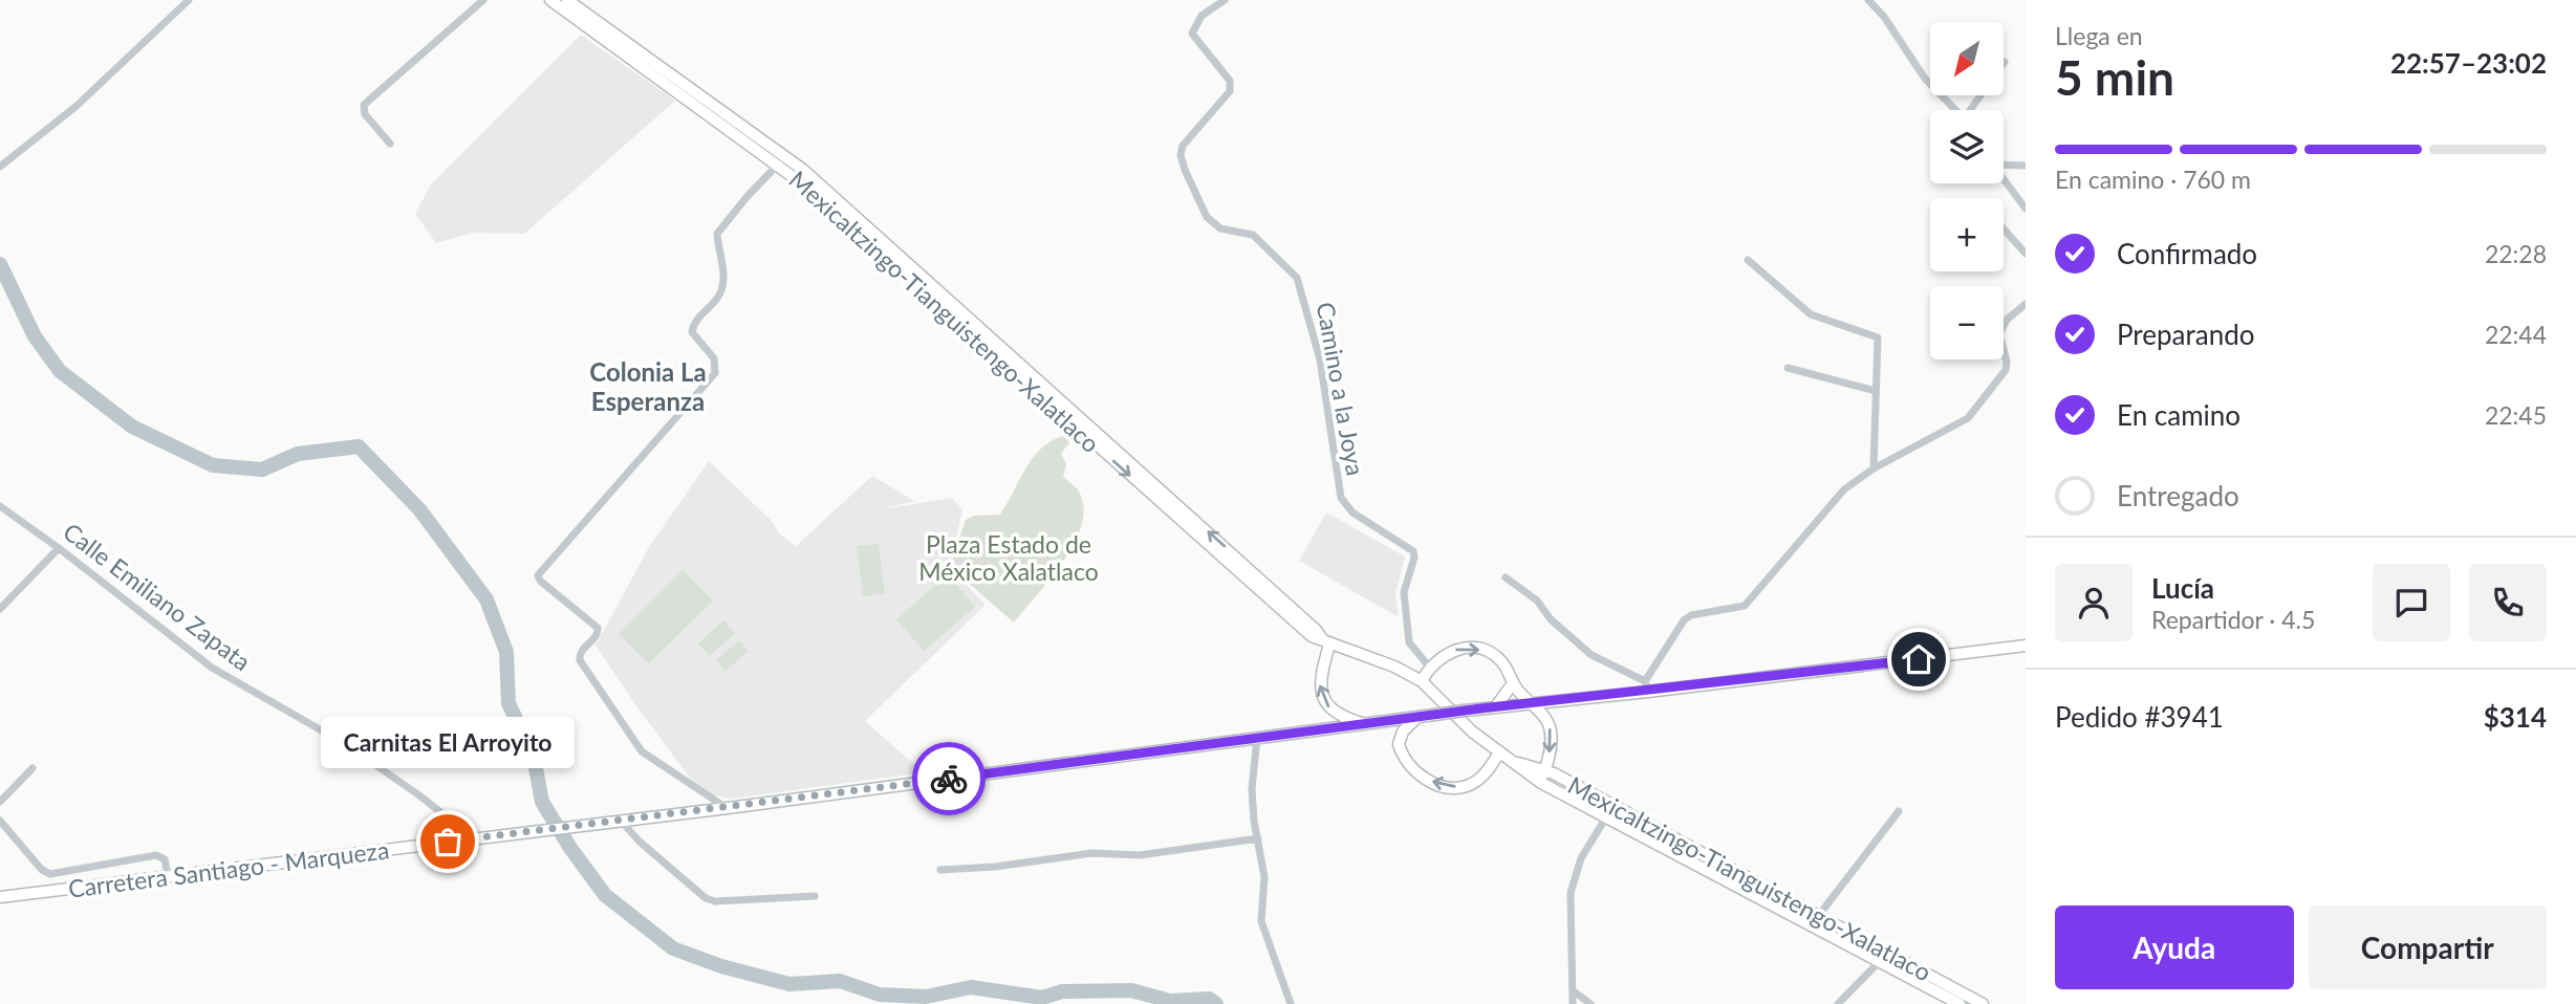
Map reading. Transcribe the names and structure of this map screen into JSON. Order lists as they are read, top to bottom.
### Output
{
  "streets": {
    "main road": ["Mexicaltzingo-Tianguistengo-Xalatlaco", "Carretera Santiago - Marqueza"],
    "street": ["Camino a la Joya", "Calle Emiliano Zapata"]
  },
  "crossings": [
    ["Calle Emiliano Zapata", "Carretera Santiago - Marqueza"]
  ],
  "districts": ["Colonia La Esperanza"],
  "parks": ["Plaza Estado de México Xalatlaco"],
  "places": ["Carnitas El Arroyito"],
  "north": "bottom left",
  "page": {
    "heading": ["5 min", "Llega en", "22:57–23:02"],
    "panel": [
      "Lucía",
      "Repartidor · 4.5",
      "Pedido #3941",
      "$314"
    ],
    "map_buttons": ["+", "−"],
    "bar": "En camino · 760 m",
    "list": [
      ["Confirmado", "22:28"],
      ["Preparando", "22:44"],
      ["En camino", "22:45"],
      "Entregado"
    ],
    "bubble": "Carnitas El Arroyito",
    "buttons": ["Ayuda", "Compartir"]
  }
}
